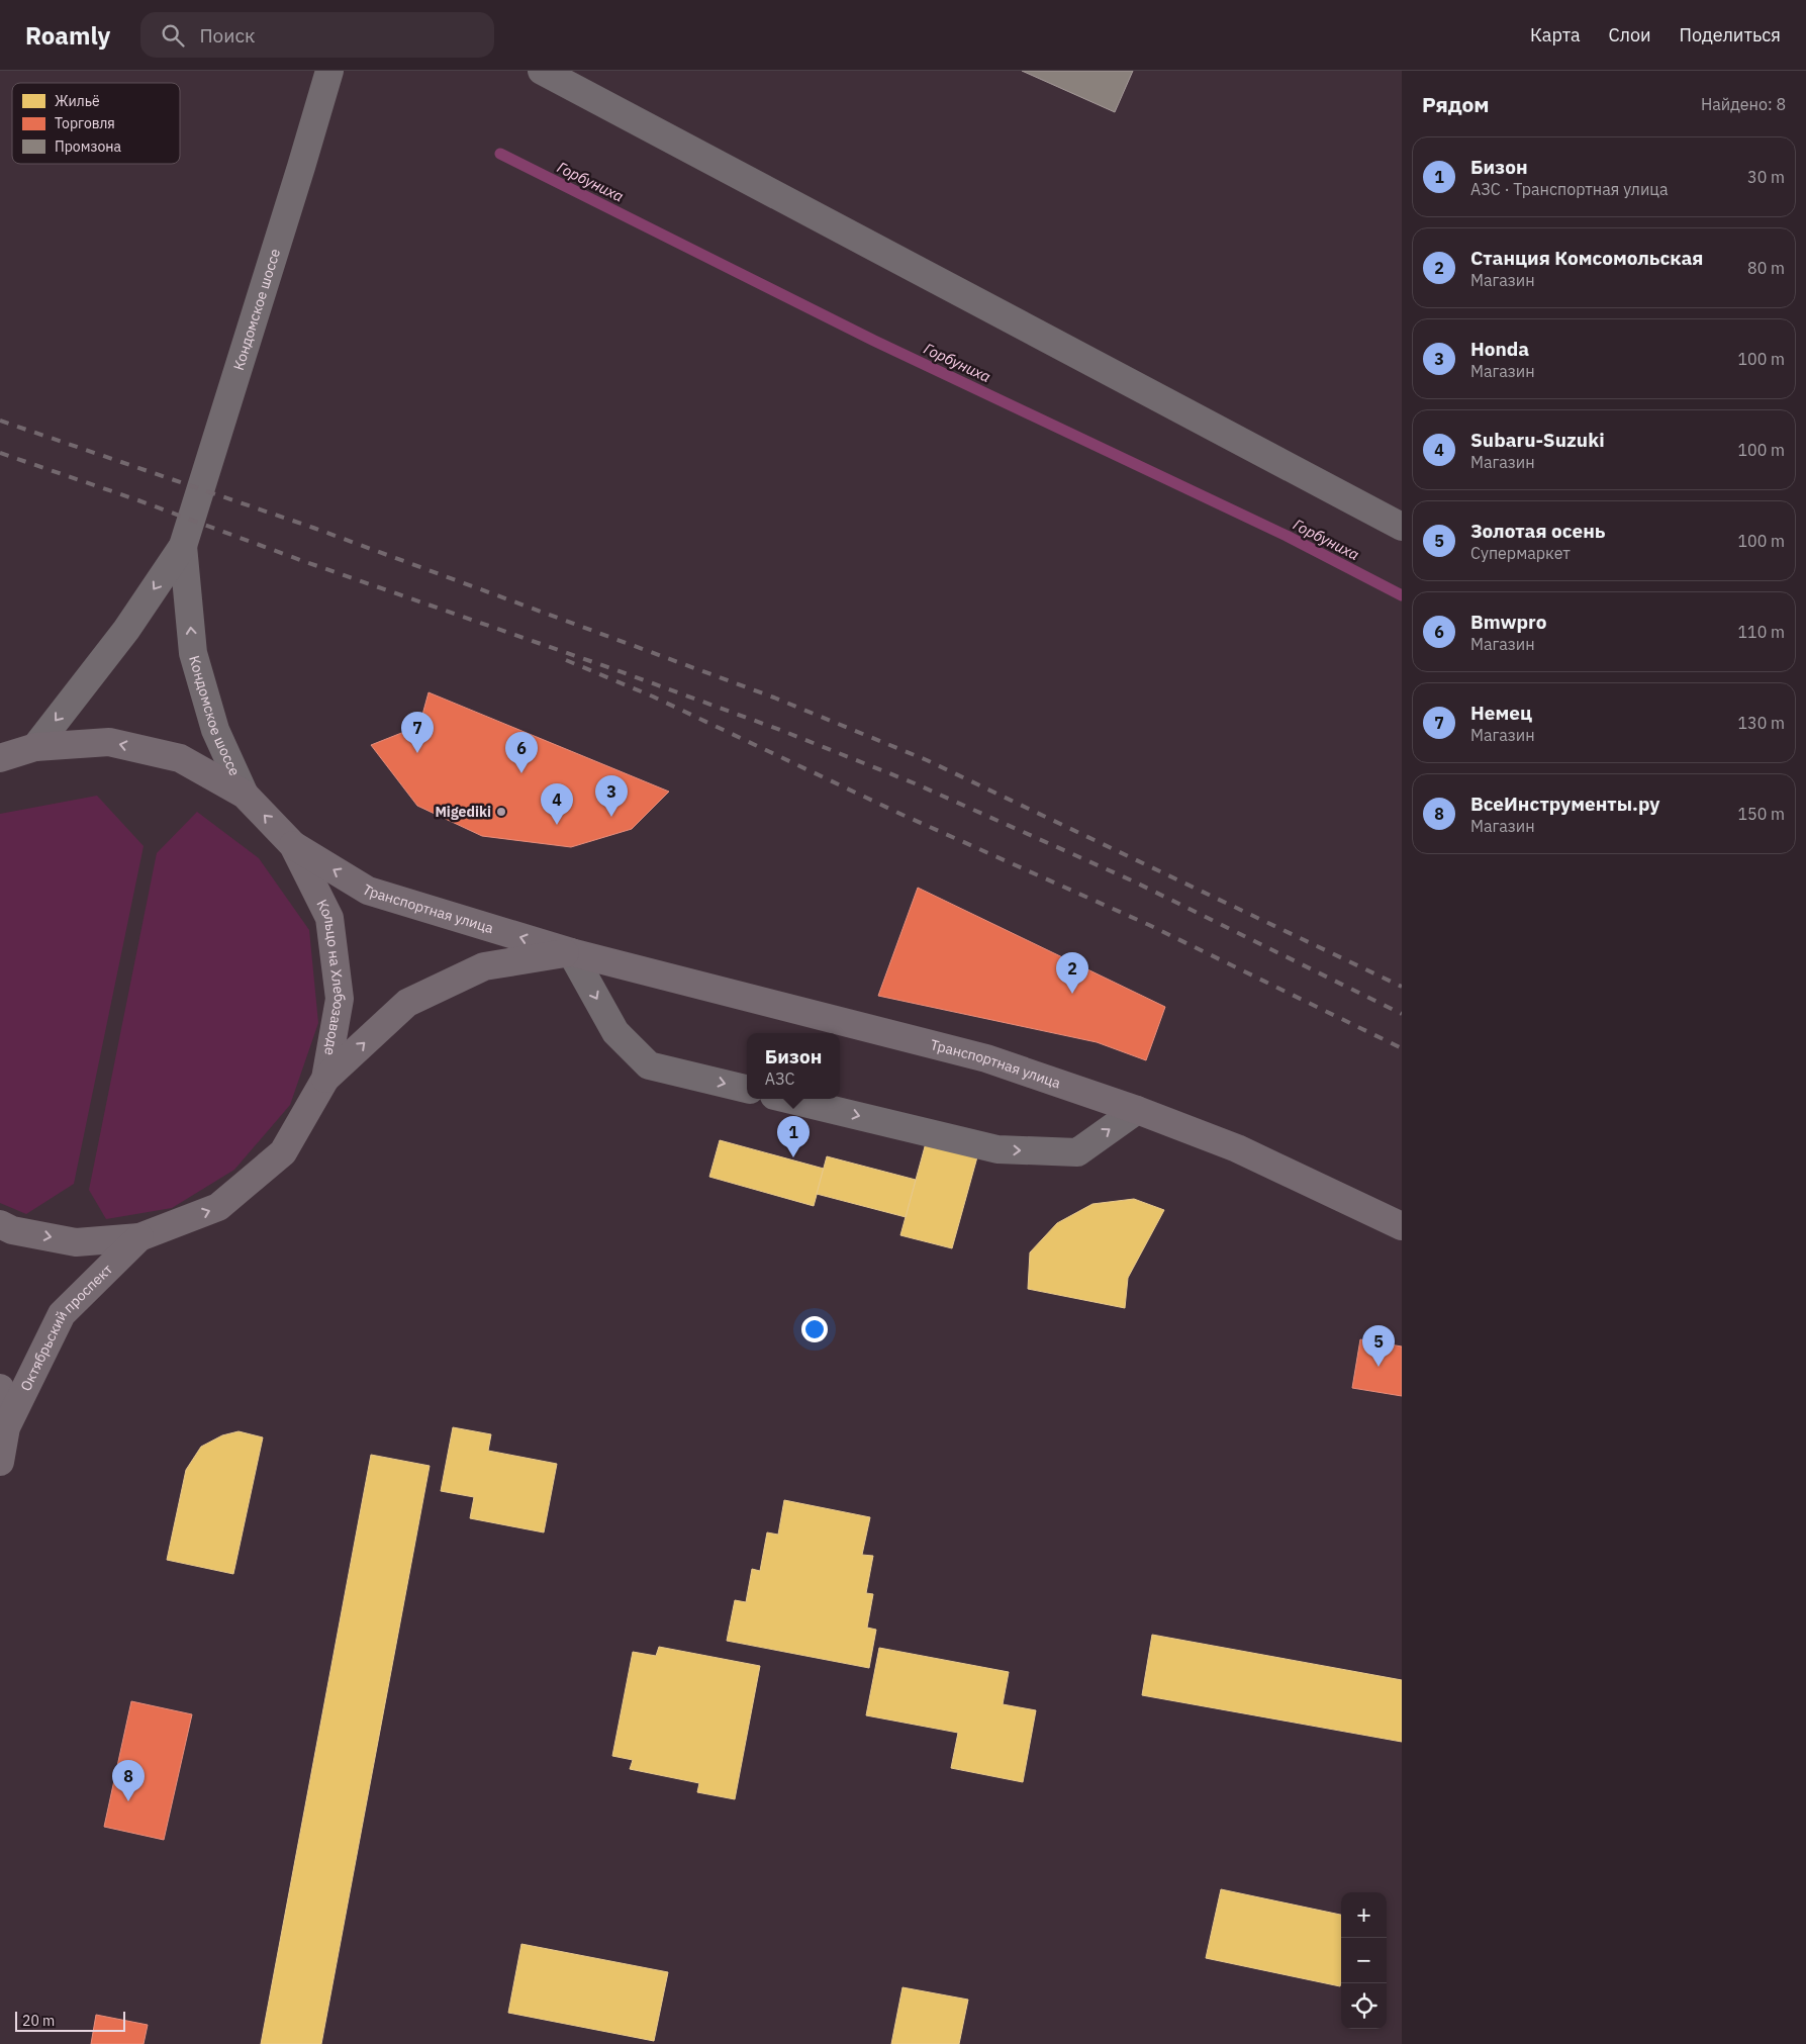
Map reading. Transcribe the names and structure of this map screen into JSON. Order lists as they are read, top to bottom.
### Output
{
  "streets": {
    "main road": ["Транспортная улица", "Кольцо на Хлебозаводе", "Октябрьский проспект"],
    "street": ["Кондомское шоссе"]
  },
  "crossings": [
    ["Кондомское шоссе", "Кольцо на Хлебозаводе"],
    ["Транспортная улица", "Кольцо на Хлебозаводе"],
    ["Кольцо на Хлебозаводе", "Октябрьский проспект"]
  ],
  "water": ["Горбуниха"],
  "places": ["Migediki"],
  "legend": ["Жильё", "Торговля", "Промзона"],
  "scale_bar": "20 m",
  "page": {
    "header": "Roamly",
    "search": "Поиск",
    "nav": ["Карта", "Слои", "Поделиться"],
    "heading": ["Рядом", "Найдено: 8"],
    "list": [
      {
        "mark": "1",
        "name": "Бизон",
        "note": "АЗС · Транспортная улица",
        "value": "30 m"
      },
      {
        "mark": "2",
        "name": "Станция Комсомольская",
        "note": "Магазин",
        "value": "80 m"
      },
      {
        "mark": "3",
        "name": "Honda",
        "note": "Магазин",
        "value": "100 m"
      },
      {
        "mark": "4",
        "name": "Subaru-Suzuki",
        "note": "Магазин",
        "value": "100 m"
      },
      {
        "mark": "5",
        "name": "Золотая осень",
        "note": "Супермаркет",
        "value": "100 m"
      },
      {
        "mark": "6",
        "name": "Bmwpro",
        "note": "Магазин",
        "value": "110 m"
      },
      {
        "mark": "7",
        "name": "Немец",
        "note": "Магазин",
        "value": "130 m"
      },
      {
        "mark": "8",
        "name": "ВсеИнструменты.ру",
        "note": "Магазин",
        "value": "150 m"
      }
    ],
    "pins": [
      "7",
      "6",
      "3",
      "4",
      "2",
      "1",
      "5",
      "8"
    ],
    "popup": ["Бизон", "АЗС"],
    "map_buttons": ["+", "−"],
    "scale": "20 m"
  }
}
